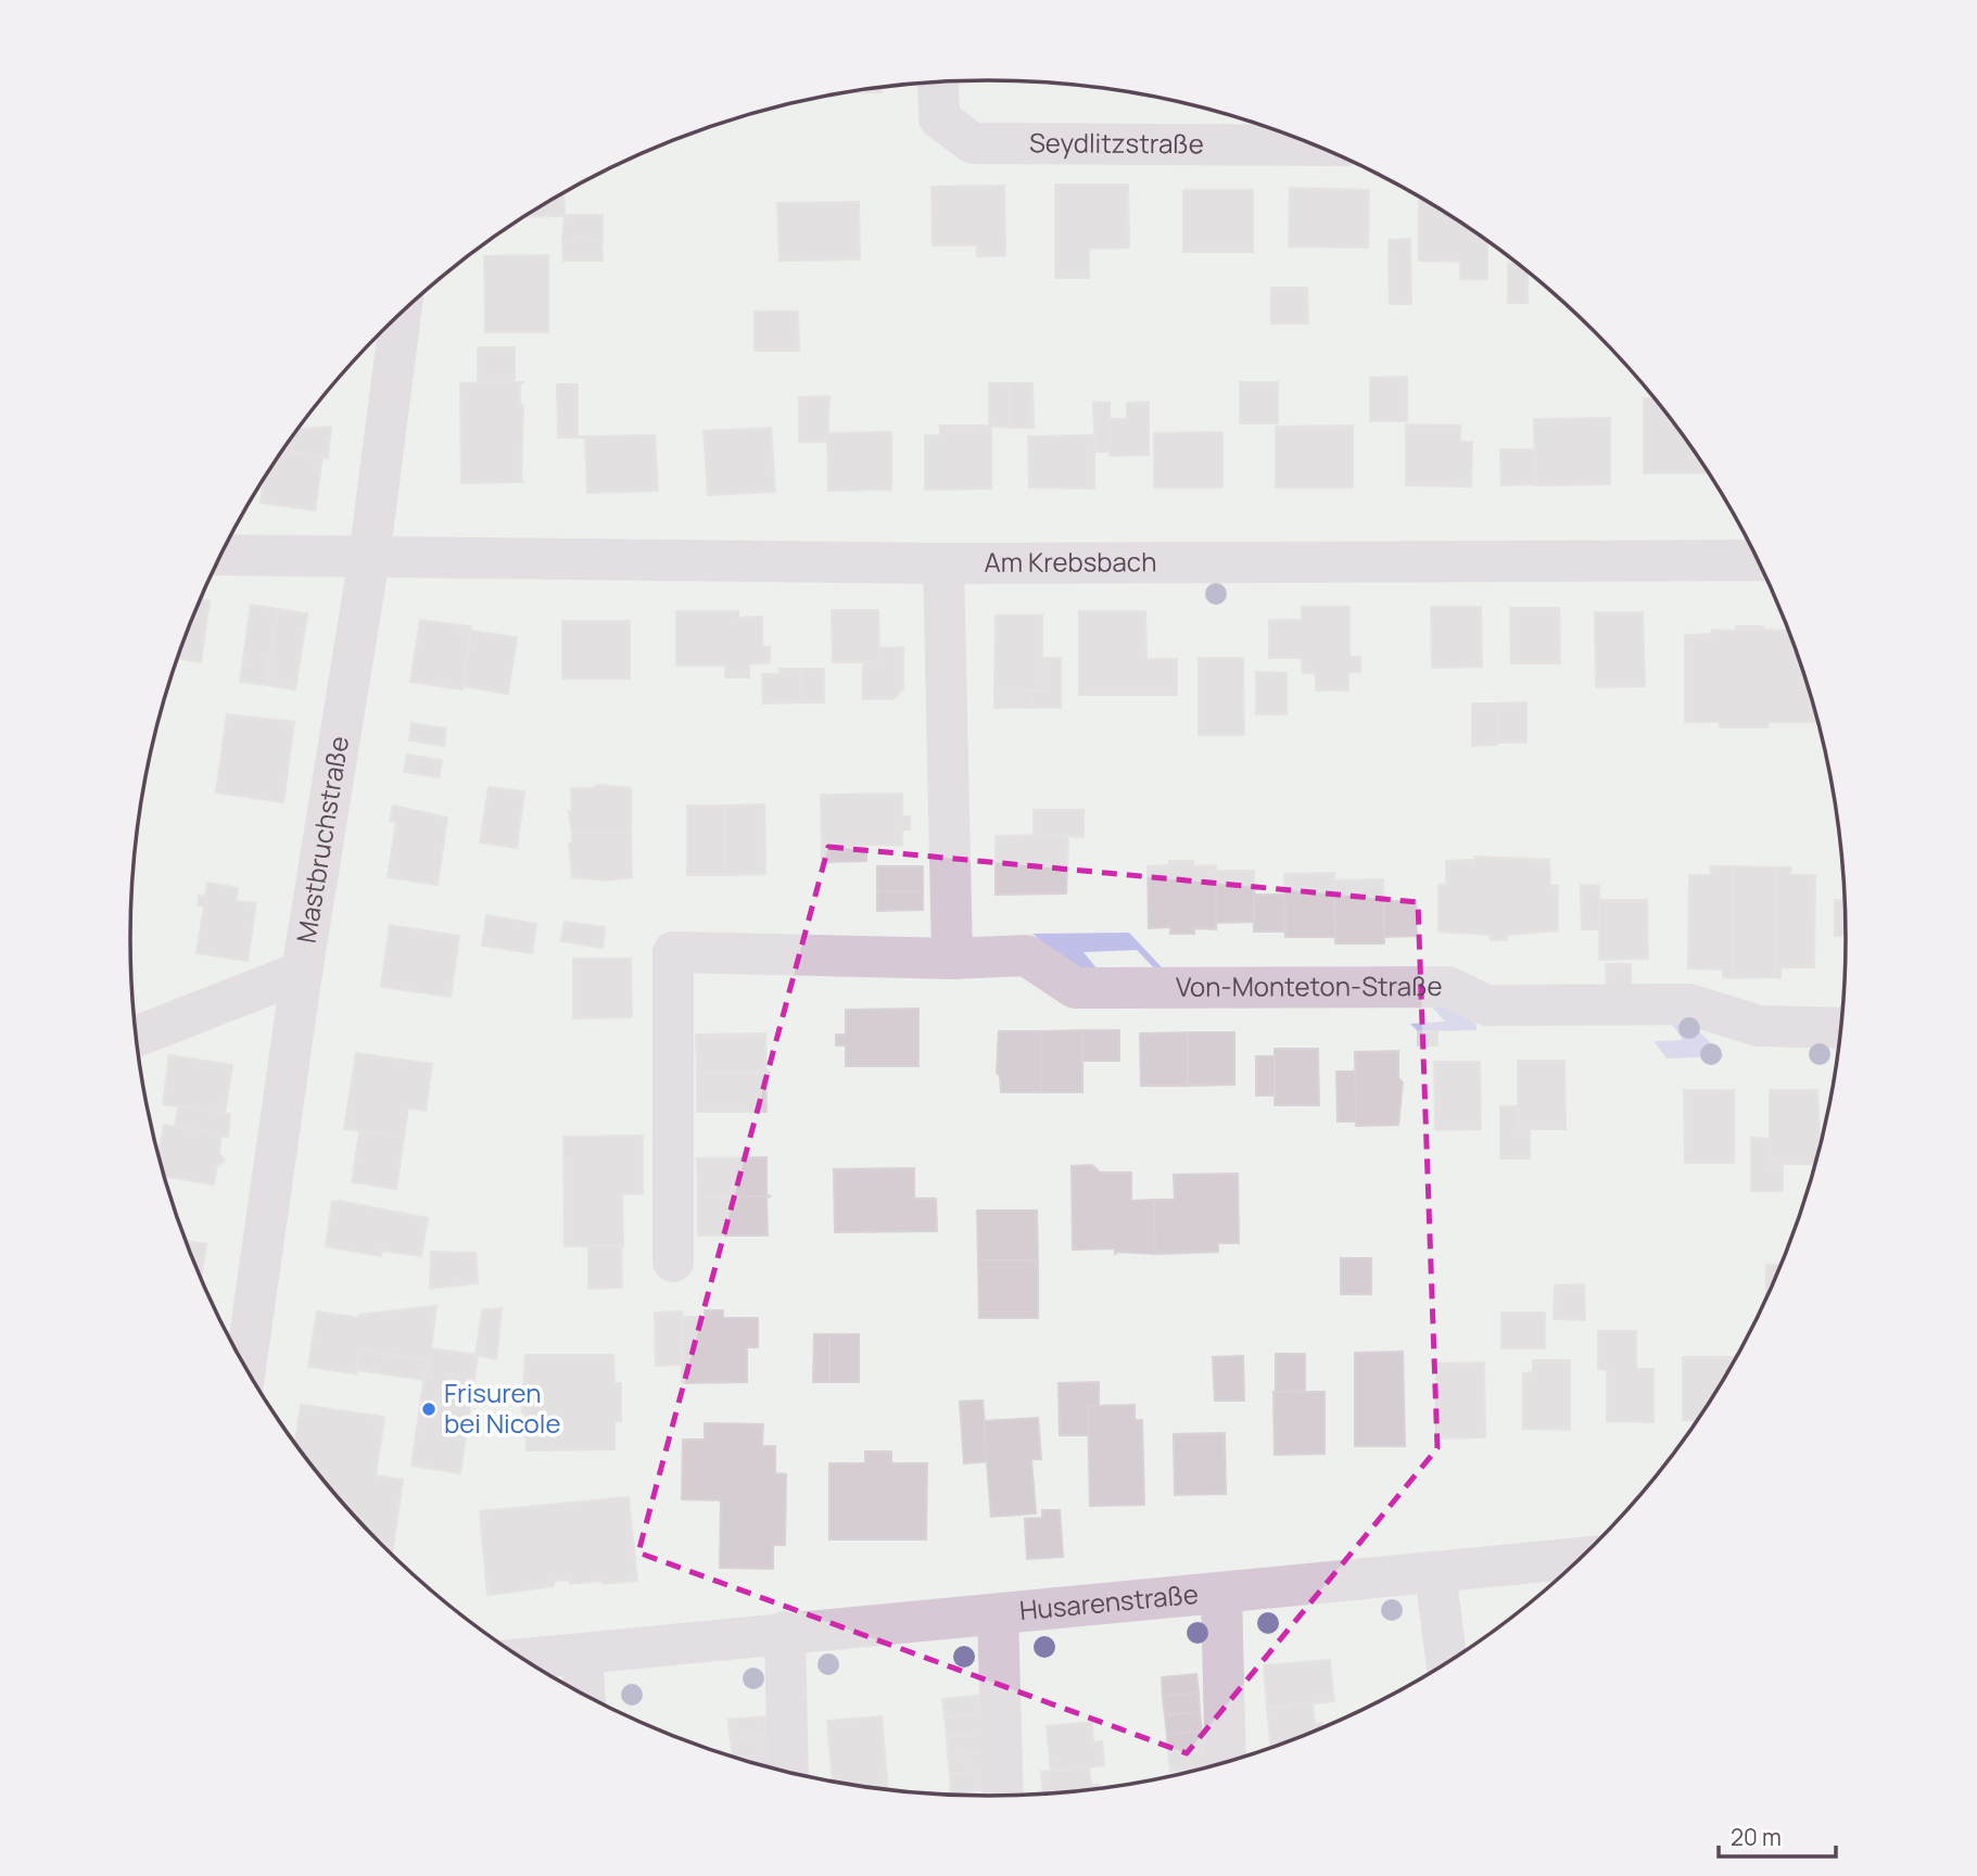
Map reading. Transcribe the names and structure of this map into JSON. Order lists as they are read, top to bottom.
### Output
{
  "streets": {
    "street": [
      "Seydlitzstraße",
      "Am Krebsbach",
      "Mastbruchstraße",
      "Von-Monteton-Straße",
      "Husarenstraße"
    ]
  },
  "crossings": [
    ["Am Krebsbach", "Mastbruchstraße"]
  ],
  "places": ["Frisuren bei Nicole"],
  "scale_bar": "20 m"
}
